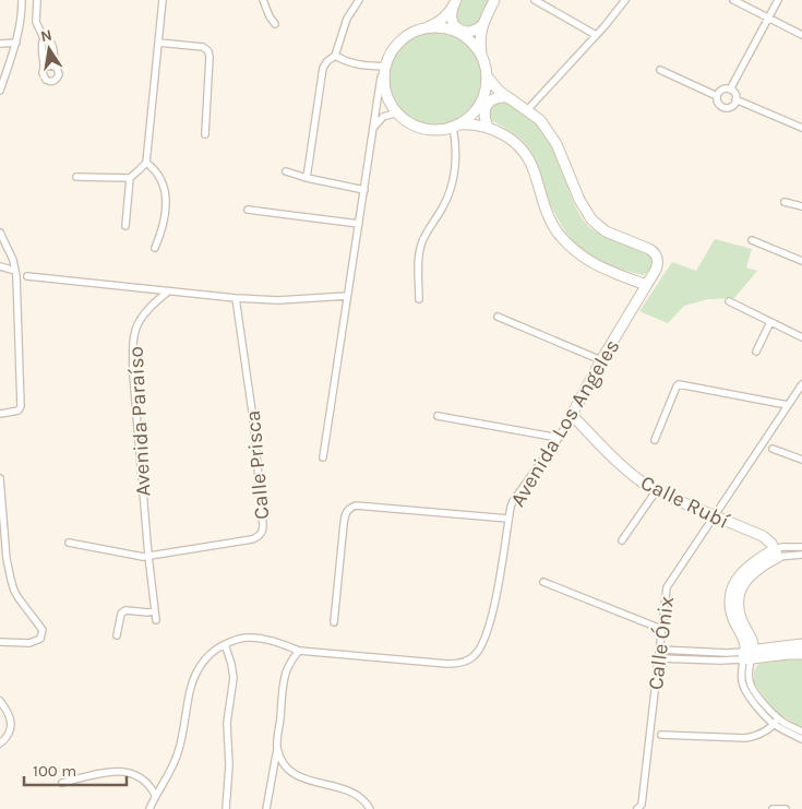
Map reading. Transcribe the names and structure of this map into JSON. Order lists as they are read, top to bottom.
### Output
{
  "streets": {
    "street": [
      "Avenida Paraíso",
      "Avenida Los Angeles",
      "Calle Prisca",
      "Calle Rubí",
      "Calle Ónix"
    ]
  },
  "crossings": [
    ["Avenida Paraíso", "Calle Prisca"],
    ["Avenida Los Angeles", "Calle Rubí"],
    ["Calle Rubí", "Calle Ónix"]
  ],
  "scale_bar": "100 m",
  "north": "top"
}
